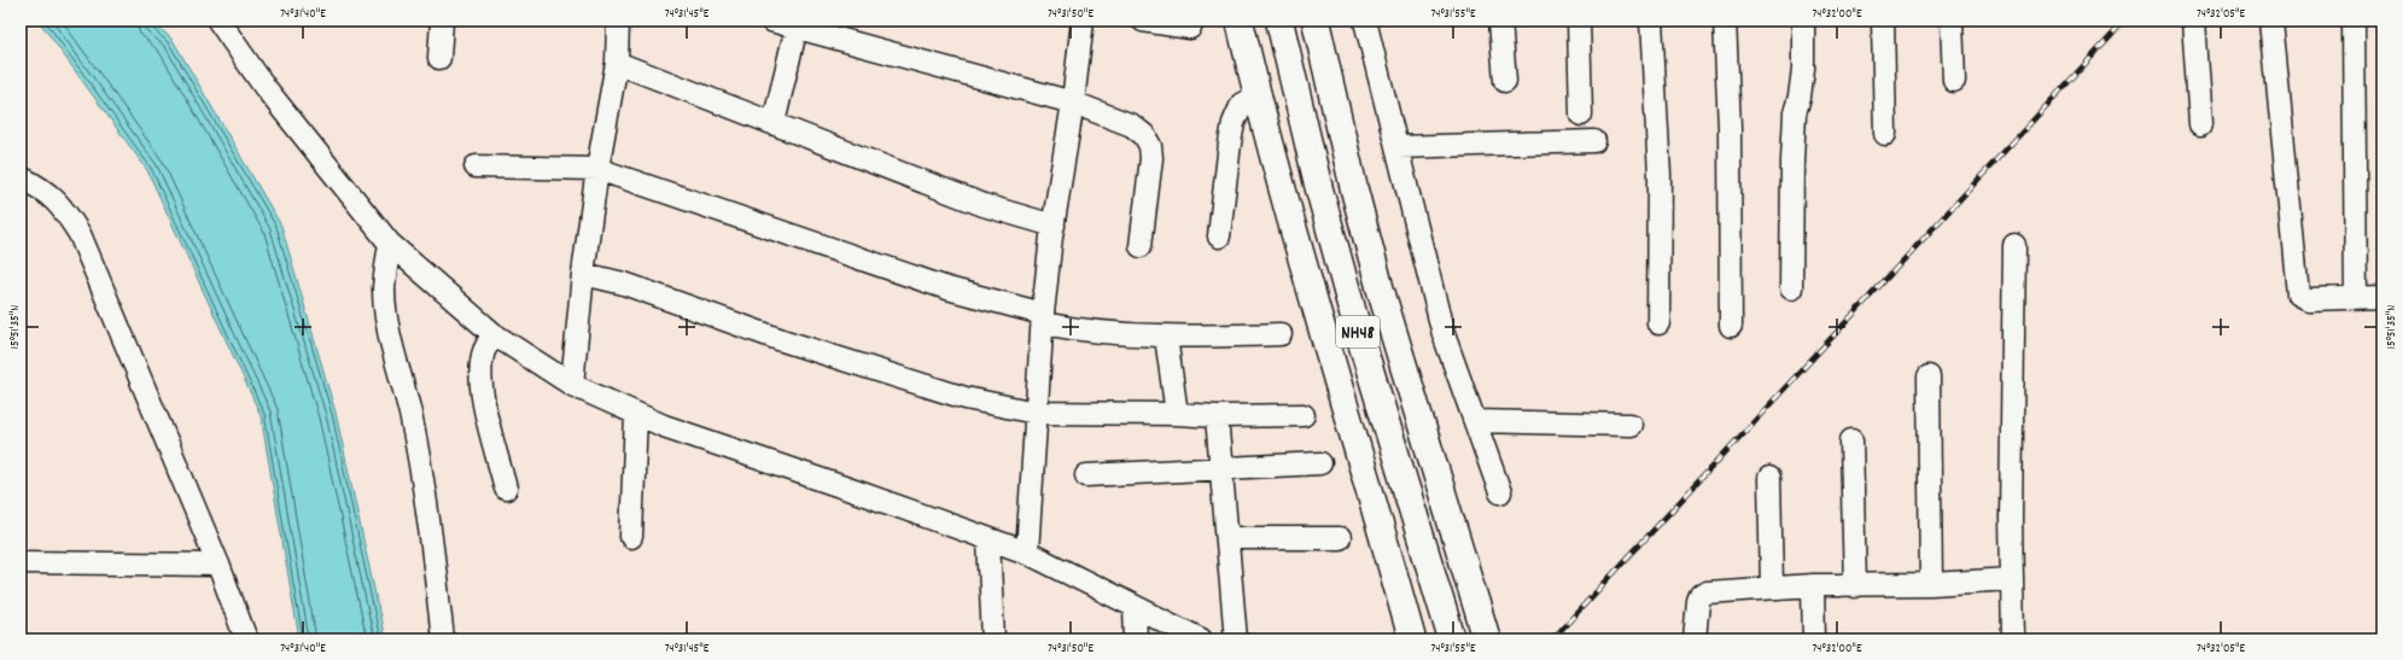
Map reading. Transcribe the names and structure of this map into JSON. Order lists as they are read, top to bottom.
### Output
{
  "streets": {
    "main road": ["NH48"]
  },
  "coordinates": [
    "74°31'40\"E",
    "74°31'45\"E",
    "74°31'50\"E",
    "74°31'55\"E",
    "74°32'00\"E",
    "74°32'05\"E",
    "15°51'35\"N"
  ]
}
